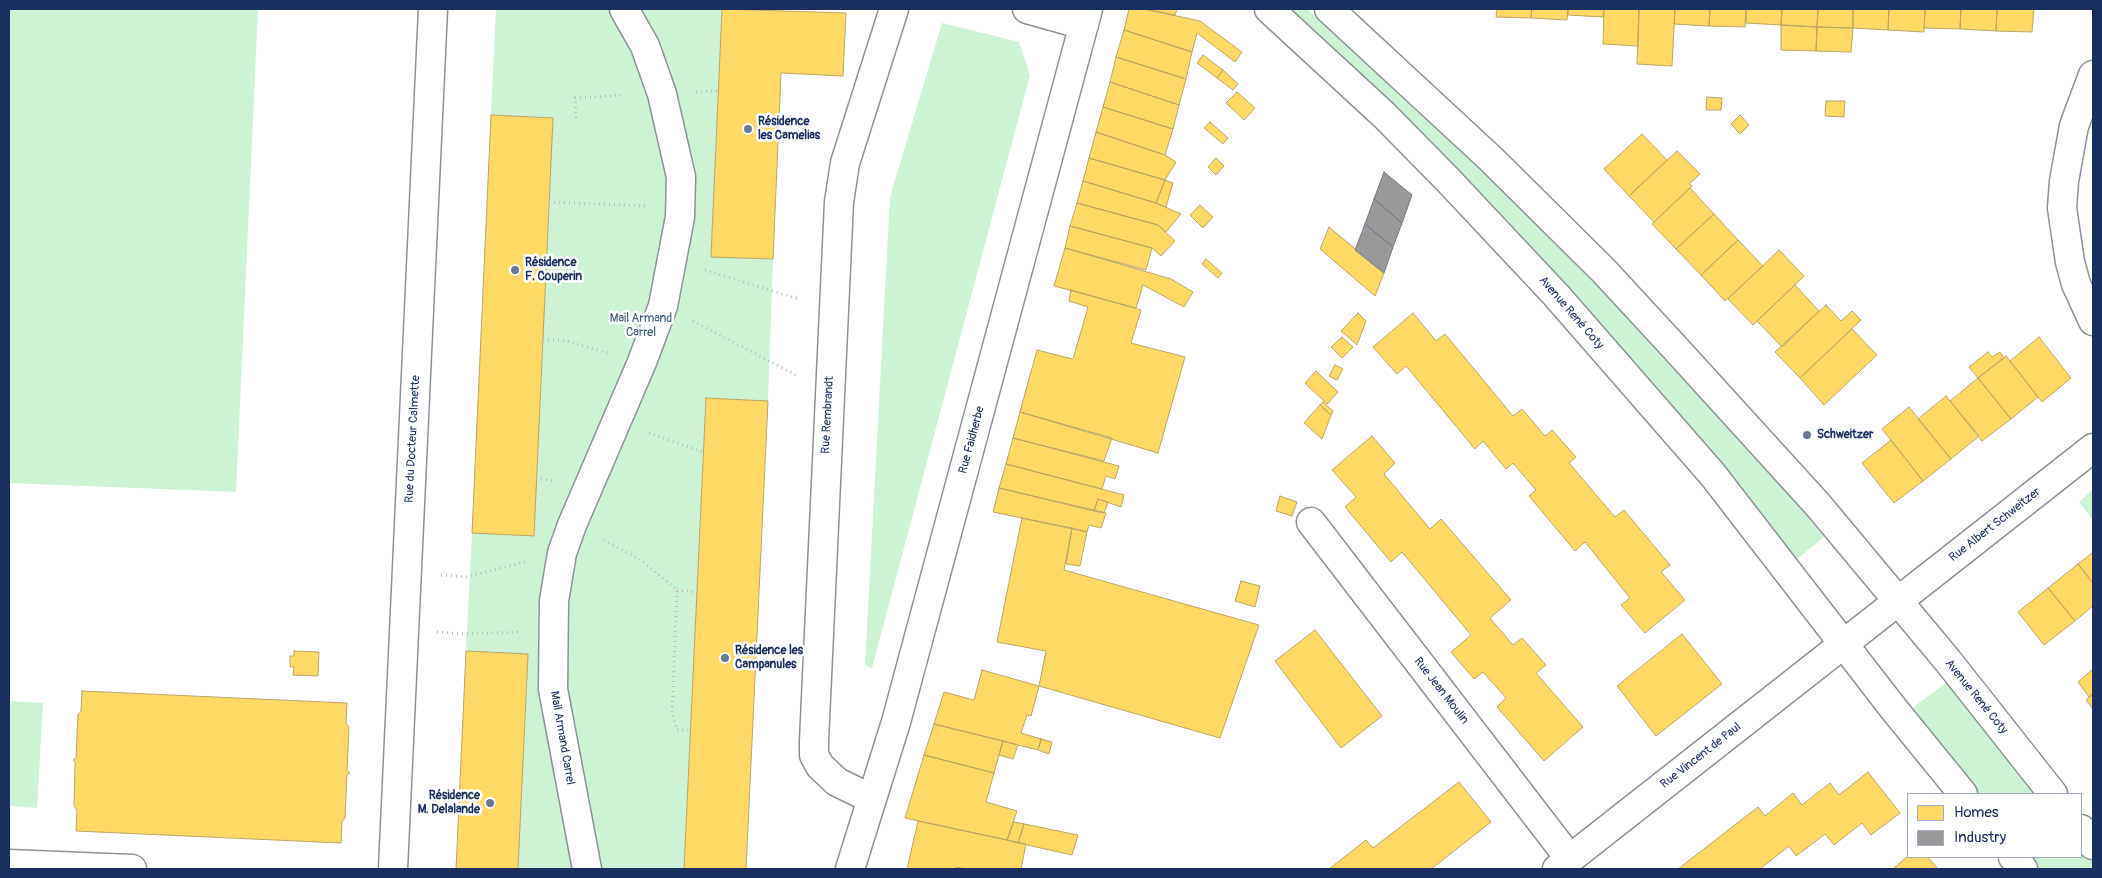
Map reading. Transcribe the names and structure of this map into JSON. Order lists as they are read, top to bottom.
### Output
{
  "streets": {
    "street": [
      "Avenue René Coty",
      "Rue Rembrandt",
      "Rue du Docteur Calmette",
      "Rue Faidherbe",
      "Rue Albert Schweitzer",
      "Rue Jean Moulin",
      "Mail Armand Carrel",
      "Rue Vincent de Paul"
    ]
  },
  "crossings": [
    ["Avenue René Coty", "Rue Albert Schweitzer"],
    ["Avenue René Coty", "Rue Vincent de Paul"],
    ["Rue Rembrandt", "Rue Faidherbe"],
    ["Rue Jean Moulin", "Rue Vincent de Paul"]
  ],
  "parks": ["Mail Armand Carrel"],
  "places": [
    "Résidence les Camelias",
    "Résidence F. Couperin",
    "Schweitzer",
    "Résidence les Campanules",
    "Résidence M. Delalande"
  ],
  "legend": ["Homes", "Industry"]
}
